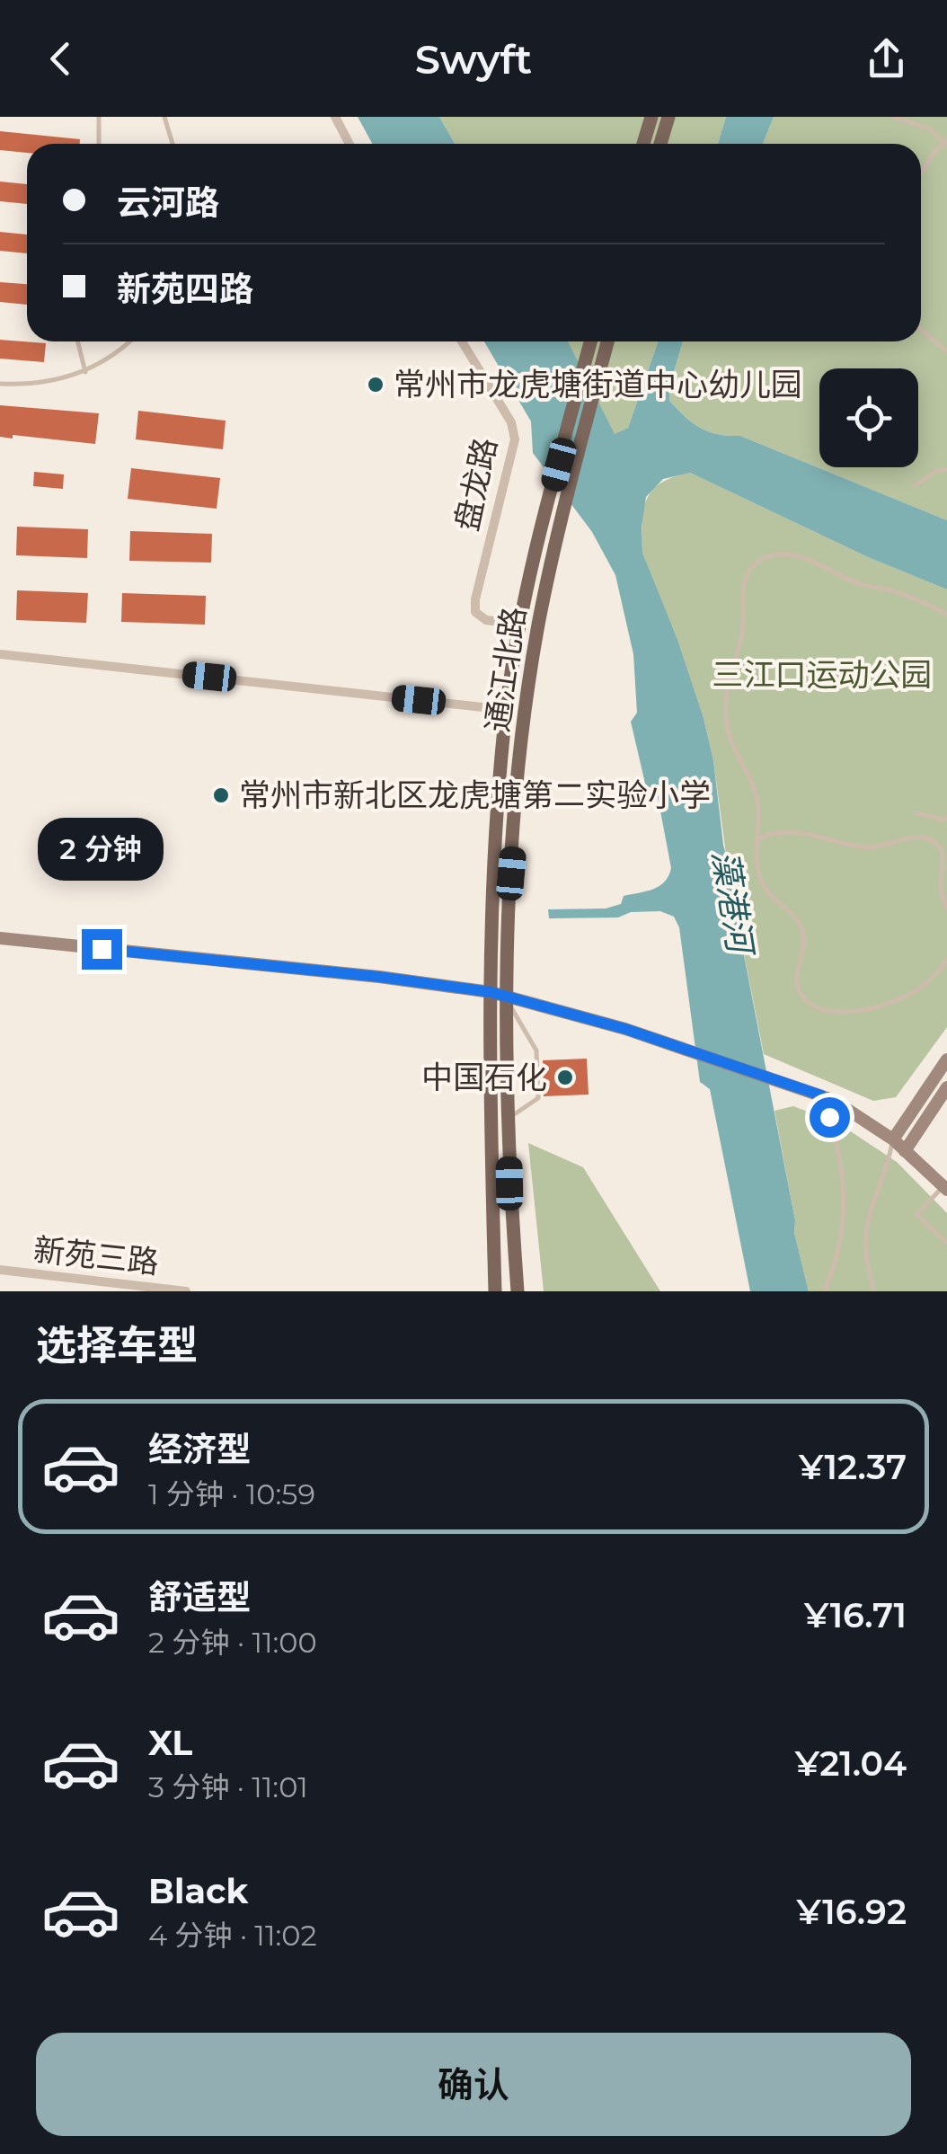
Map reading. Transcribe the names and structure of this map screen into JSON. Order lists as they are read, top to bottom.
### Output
{
  "streets": {
    "main road": ["通江北路"],
    "street": ["盘龙路", "新苑三路"]
  },
  "crossings": [
    ["盘龙路", "通江北路"]
  ],
  "water": ["藻港河"],
  "parks": ["三江口运动公园"],
  "places": ["常州市龙虎塘街道中心幼儿园", "常州市新北区龙虎塘第二实验小学", "中国石化"],
  "page": {
    "header": "Swyft",
    "banner": ["云河路", "新苑四路"],
    "bubble": "2 分钟",
    "heading": "选择车型",
    "list": [
      {
        "name": "经济型",
        "note": "1 分钟 · 10:59",
        "value": "¥12.37"
      },
      {
        "name": "舒适型",
        "note": "2 分钟 · 11:00",
        "value": "¥16.71"
      },
      {
        "name": "XL",
        "note": "3 分钟 · 11:01",
        "value": "¥21.04"
      },
      {
        "name": "Black",
        "note": "4 分钟 · 11:02",
        "value": "¥16.92"
      }
    ],
    "buttons": "确认"
  }
}
